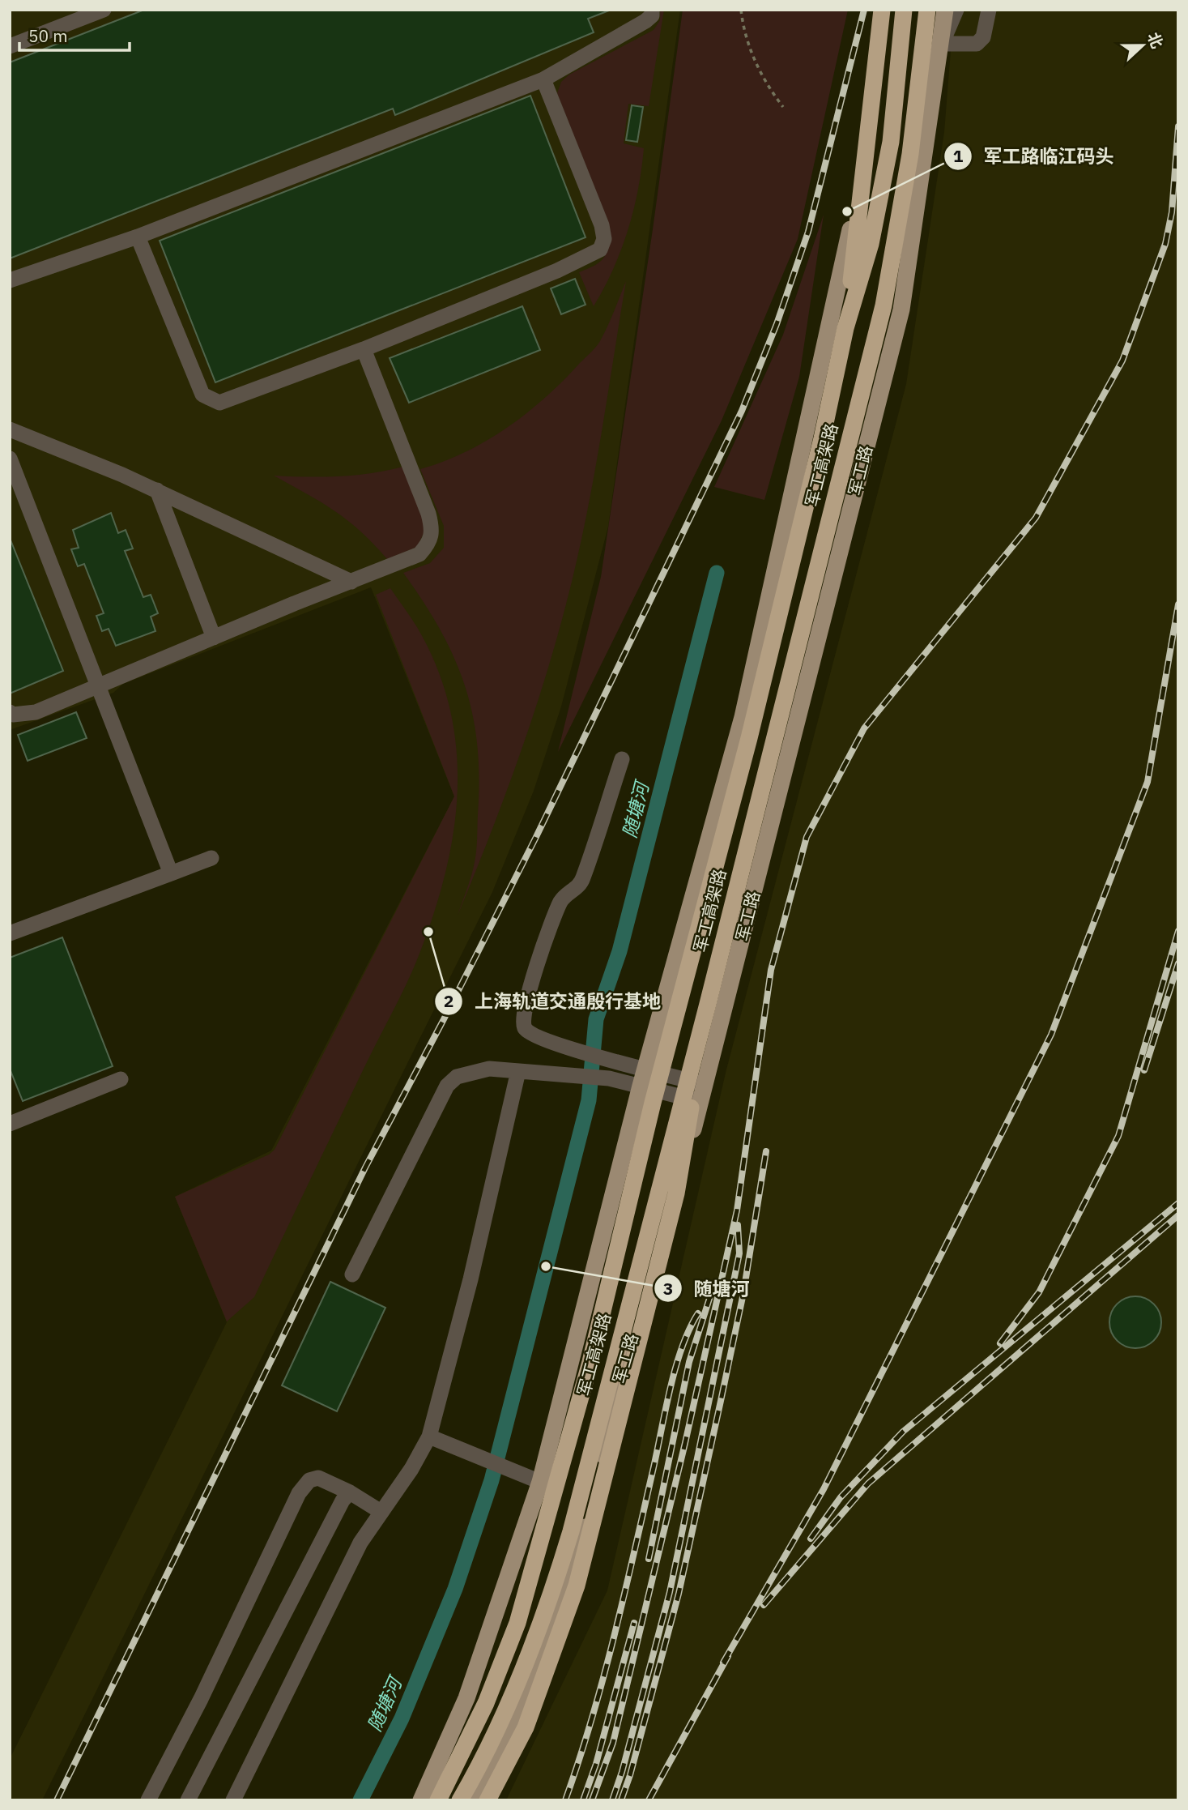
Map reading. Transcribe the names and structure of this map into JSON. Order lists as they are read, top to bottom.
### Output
{
  "streets": {
    "highway": ["军工高架路"],
    "main road": ["军工路"]
  },
  "water": ["随塘河"],
  "places": ["军工路临江码头", "上海轨道交通殷行基地", "随塘河"],
  "scale_bar": "50 m",
  "north": "right"
}
